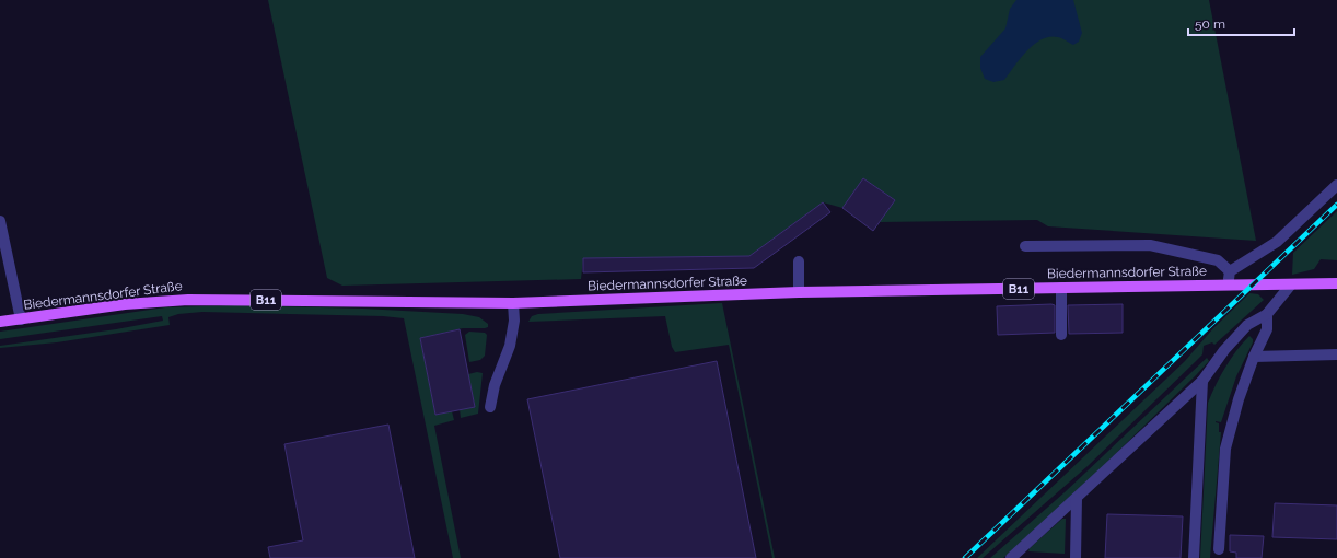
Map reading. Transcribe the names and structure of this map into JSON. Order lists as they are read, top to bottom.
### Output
{
  "streets": {
    "main road": ["Biedermannsdorfer Straße", "B11"]
  },
  "scale_bar": "50 m"
}
